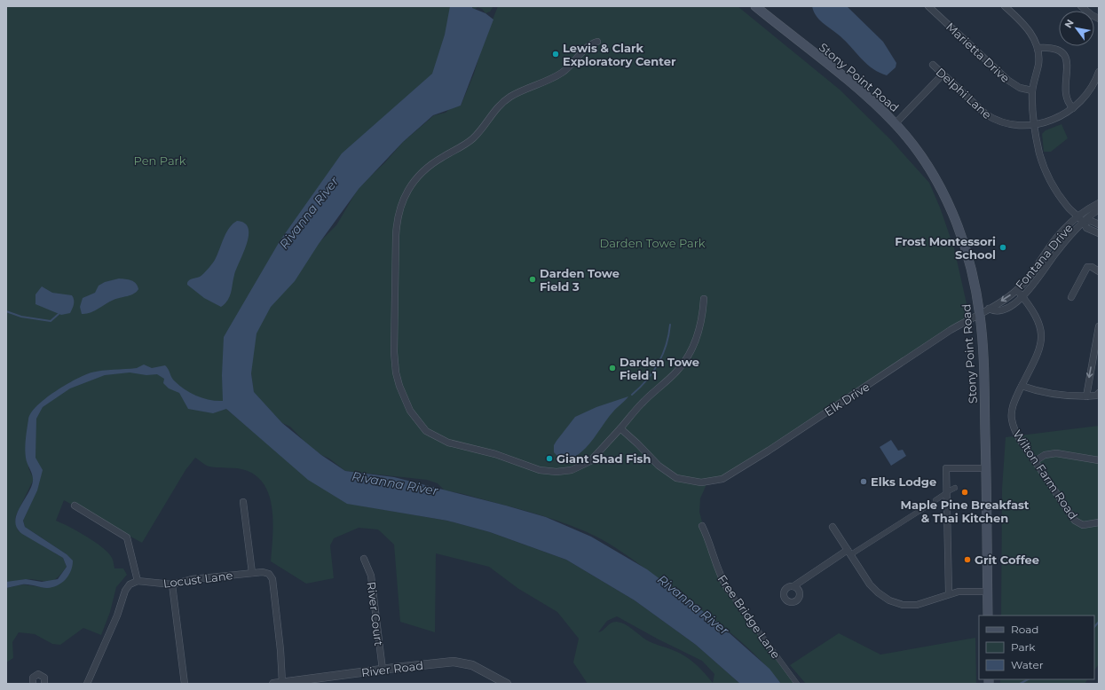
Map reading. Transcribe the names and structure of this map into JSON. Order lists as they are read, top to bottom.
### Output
{
  "streets": {
    "main road": ["Stony Point Road"],
    "street": [
      "Marietta Drive",
      "Delphi Lane",
      "Fontana Drive",
      "Elk Drive",
      "Wilton Farm Road",
      "Locust Lane",
      "River Court",
      "Free Bridge Lane",
      "River Road"
    ]
  },
  "crossings": [
    ["Stony Point Road", "Fontana Drive"],
    ["Stony Point Road", "Elk Drive"],
    ["Fontana Drive", "Elk Drive"],
    ["Fontana Drive", "Wilton Farm Road"],
    ["Locust Lane", "River Road"],
    ["River Court", "River Road"]
  ],
  "water": ["Rivanna River"],
  "parks": ["Pen Park", "Darden Towe Park"],
  "places": [
    "Lewis & Clark Exploratory Center",
    "Frost Montessori School",
    "Darden Towe Field 3",
    "Darden Towe Field 1",
    "Giant Shad Fish",
    "Elks Lodge",
    "Maple Pine Breakfast & Thai Kitchen",
    "Grit Coffee"
  ],
  "legend": ["Road", "Park", "Water"],
  "north": "top left"
}
